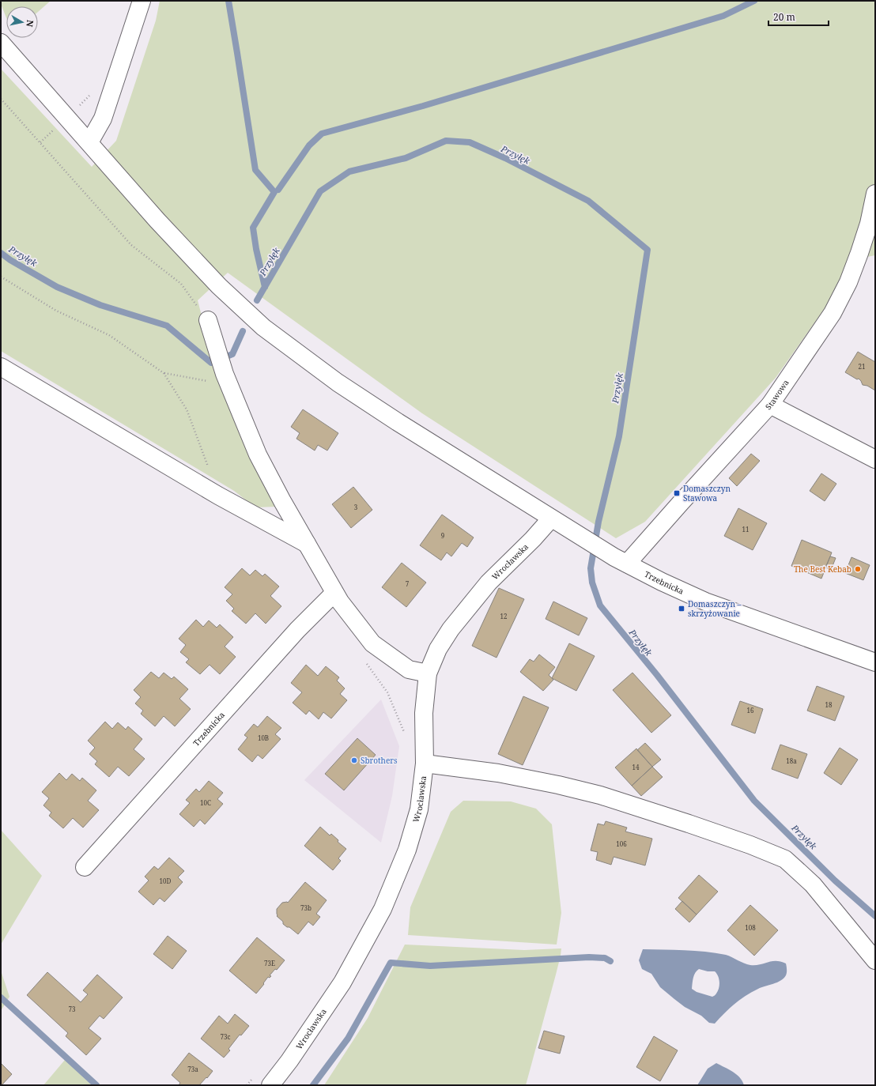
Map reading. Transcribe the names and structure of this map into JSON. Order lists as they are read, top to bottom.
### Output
{
  "streets": {
    "street": ["Stawowa", "Wrocławska", "Trzebnicka"]
  },
  "crossings": [
    ["Stawowa", "Trzebnicka"],
    ["Wrocławska", "Trzebnicka"]
  ],
  "water": ["Przyłęk"],
  "places": {
    "transit": ["Domaszczyn Stawowa", "Domaszczyn – skrzyżowanie"],
    "other": ["The Best Kebab", "Sbrothers"]
  },
  "house_numbers": [
    "21",
    "3",
    "11",
    "9",
    "7",
    "12",
    "18",
    "16",
    "10B",
    "18a",
    "14",
    "10C",
    "106",
    "10D",
    "73b",
    "108",
    "73E",
    "73",
    "73c",
    "73a"
  ],
  "scale_bar": "20 m",
  "north": "right"
}
